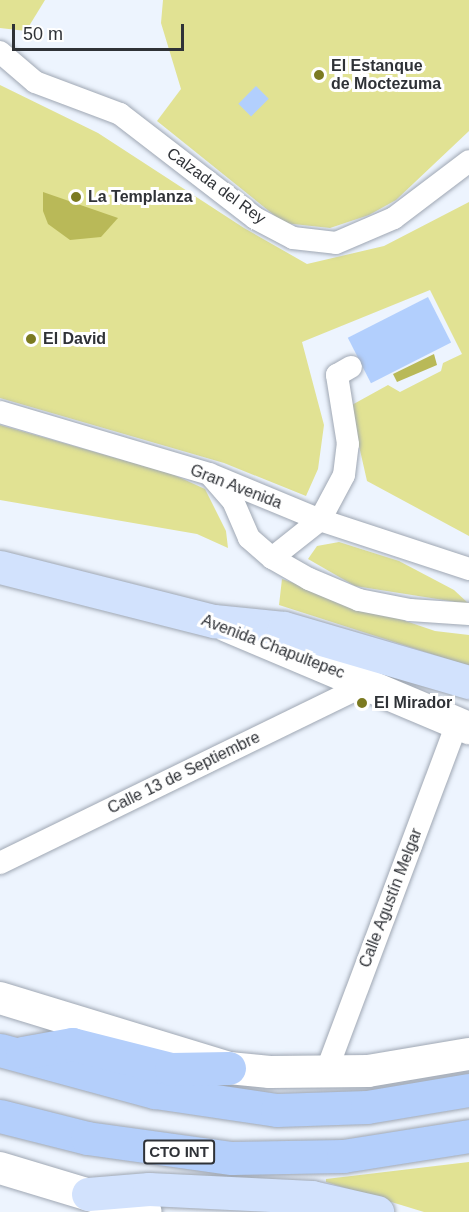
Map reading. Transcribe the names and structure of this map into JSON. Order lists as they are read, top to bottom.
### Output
{
  "streets": {
    "highway": ["CTO INT"],
    "main road": ["Avenida Chapultepec"],
    "street": [
      "Calzada del Rey",
      "Gran Avenida",
      "Calle 13 de Septiembre",
      "Calle Agustín Melgar"
    ]
  },
  "crossings": [
    ["Avenida Chapultepec", "Calle 13 de Septiembre"],
    ["Avenida Chapultepec", "Calle Agustín Melgar"]
  ],
  "places": [
    "El Estanque de Moctezuma",
    "La Templanza",
    "El David",
    "El Mirador"
  ],
  "scale_bar": "50 m"
}
